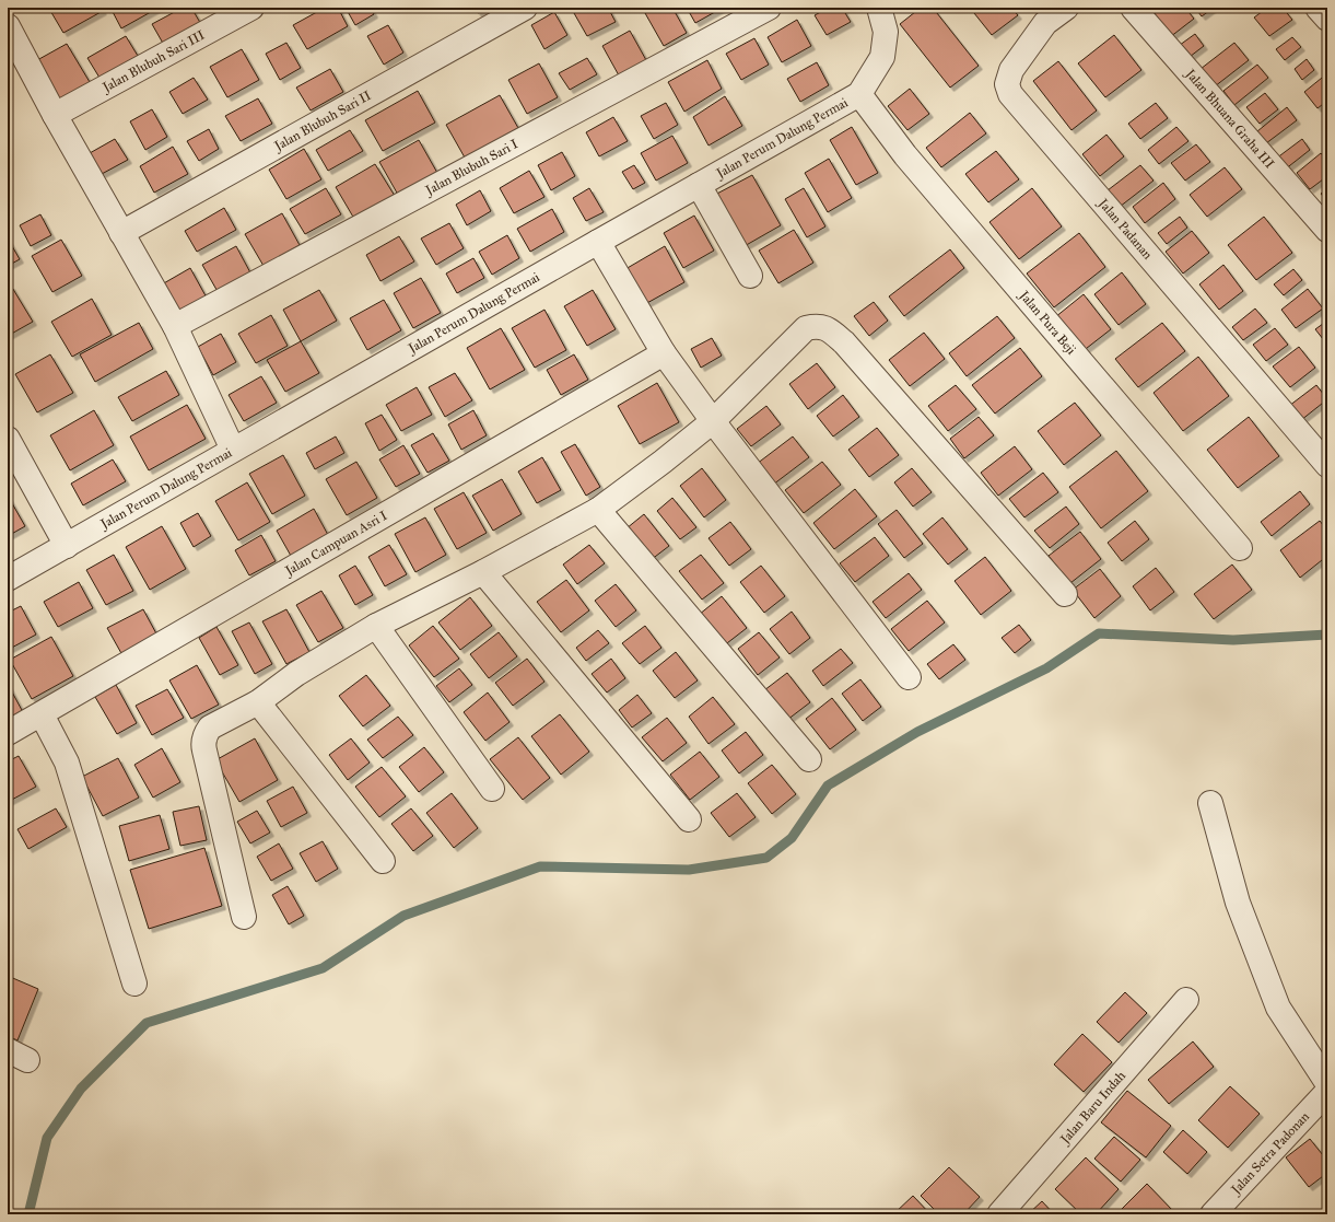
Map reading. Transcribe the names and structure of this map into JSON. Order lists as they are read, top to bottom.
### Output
{
  "streets": {
    "street": [
      "Jalan Blubuh Sari III",
      "Jalan Bhuana Graha III",
      "Jalan Blubuh Sari II",
      "Jalan Perum Dalung Permai",
      "Jalan Blubuh Sari I",
      "Jalan Padanan",
      "Jalan Pura Beji",
      "Jalan Campuan Asri I",
      "Jalan Baru Indah",
      "Jalan Setra Padonan"
    ]
  },
  "crossings": [
    ["Jalan Perum Dalung Permai", "Jalan Pura Beji"]
  ]
}
